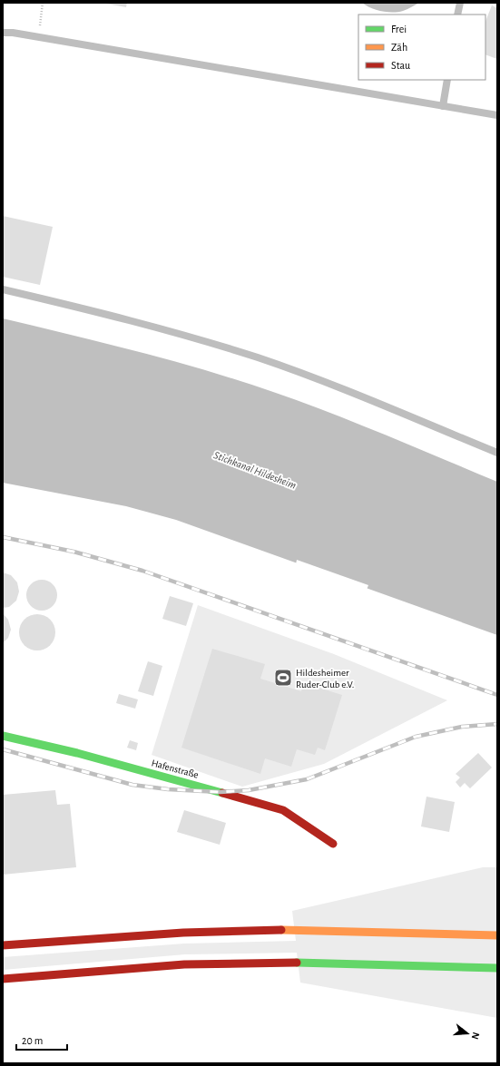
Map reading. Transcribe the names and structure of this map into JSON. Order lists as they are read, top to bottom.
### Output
{
  "streets": {
    "main road": ["Hafenstraße"]
  },
  "water": ["Stichkanal Hildesheim"],
  "places": {
    "sports": ["Hildesheimer Ruder-Club e.V."]
  },
  "legend": ["Frei", "Zäh", "Stau"],
  "scale_bar": "20 m",
  "north": "right"
}
